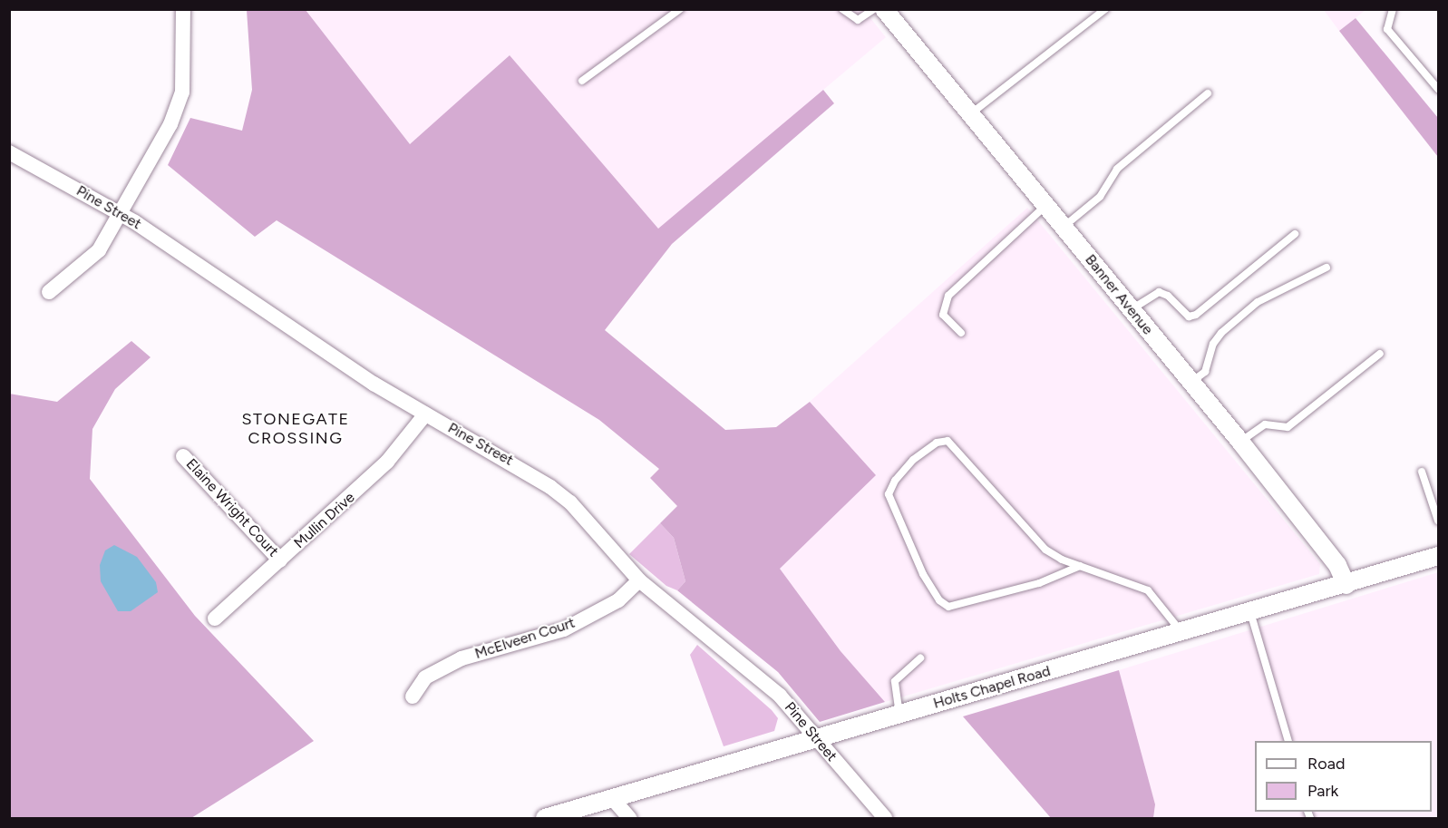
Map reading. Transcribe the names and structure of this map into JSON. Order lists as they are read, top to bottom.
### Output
{
  "streets": {
    "street": [
      "Pine Street",
      "Banner Avenue",
      "Elaine Wright Court",
      "Mullin Drive",
      "McElveen Court",
      "Holts Chapel Road"
    ]
  },
  "crossings": [
    ["Pine Street", "Mullin Drive"],
    ["Pine Street", "McElveen Court"],
    ["Pine Street", "Holts Chapel Road"],
    ["Banner Avenue", "Holts Chapel Road"],
    ["Elaine Wright Court", "Mullin Drive"]
  ],
  "districts": ["STONEGATE CROSSING"],
  "legend": ["Road", "Park"]
}
